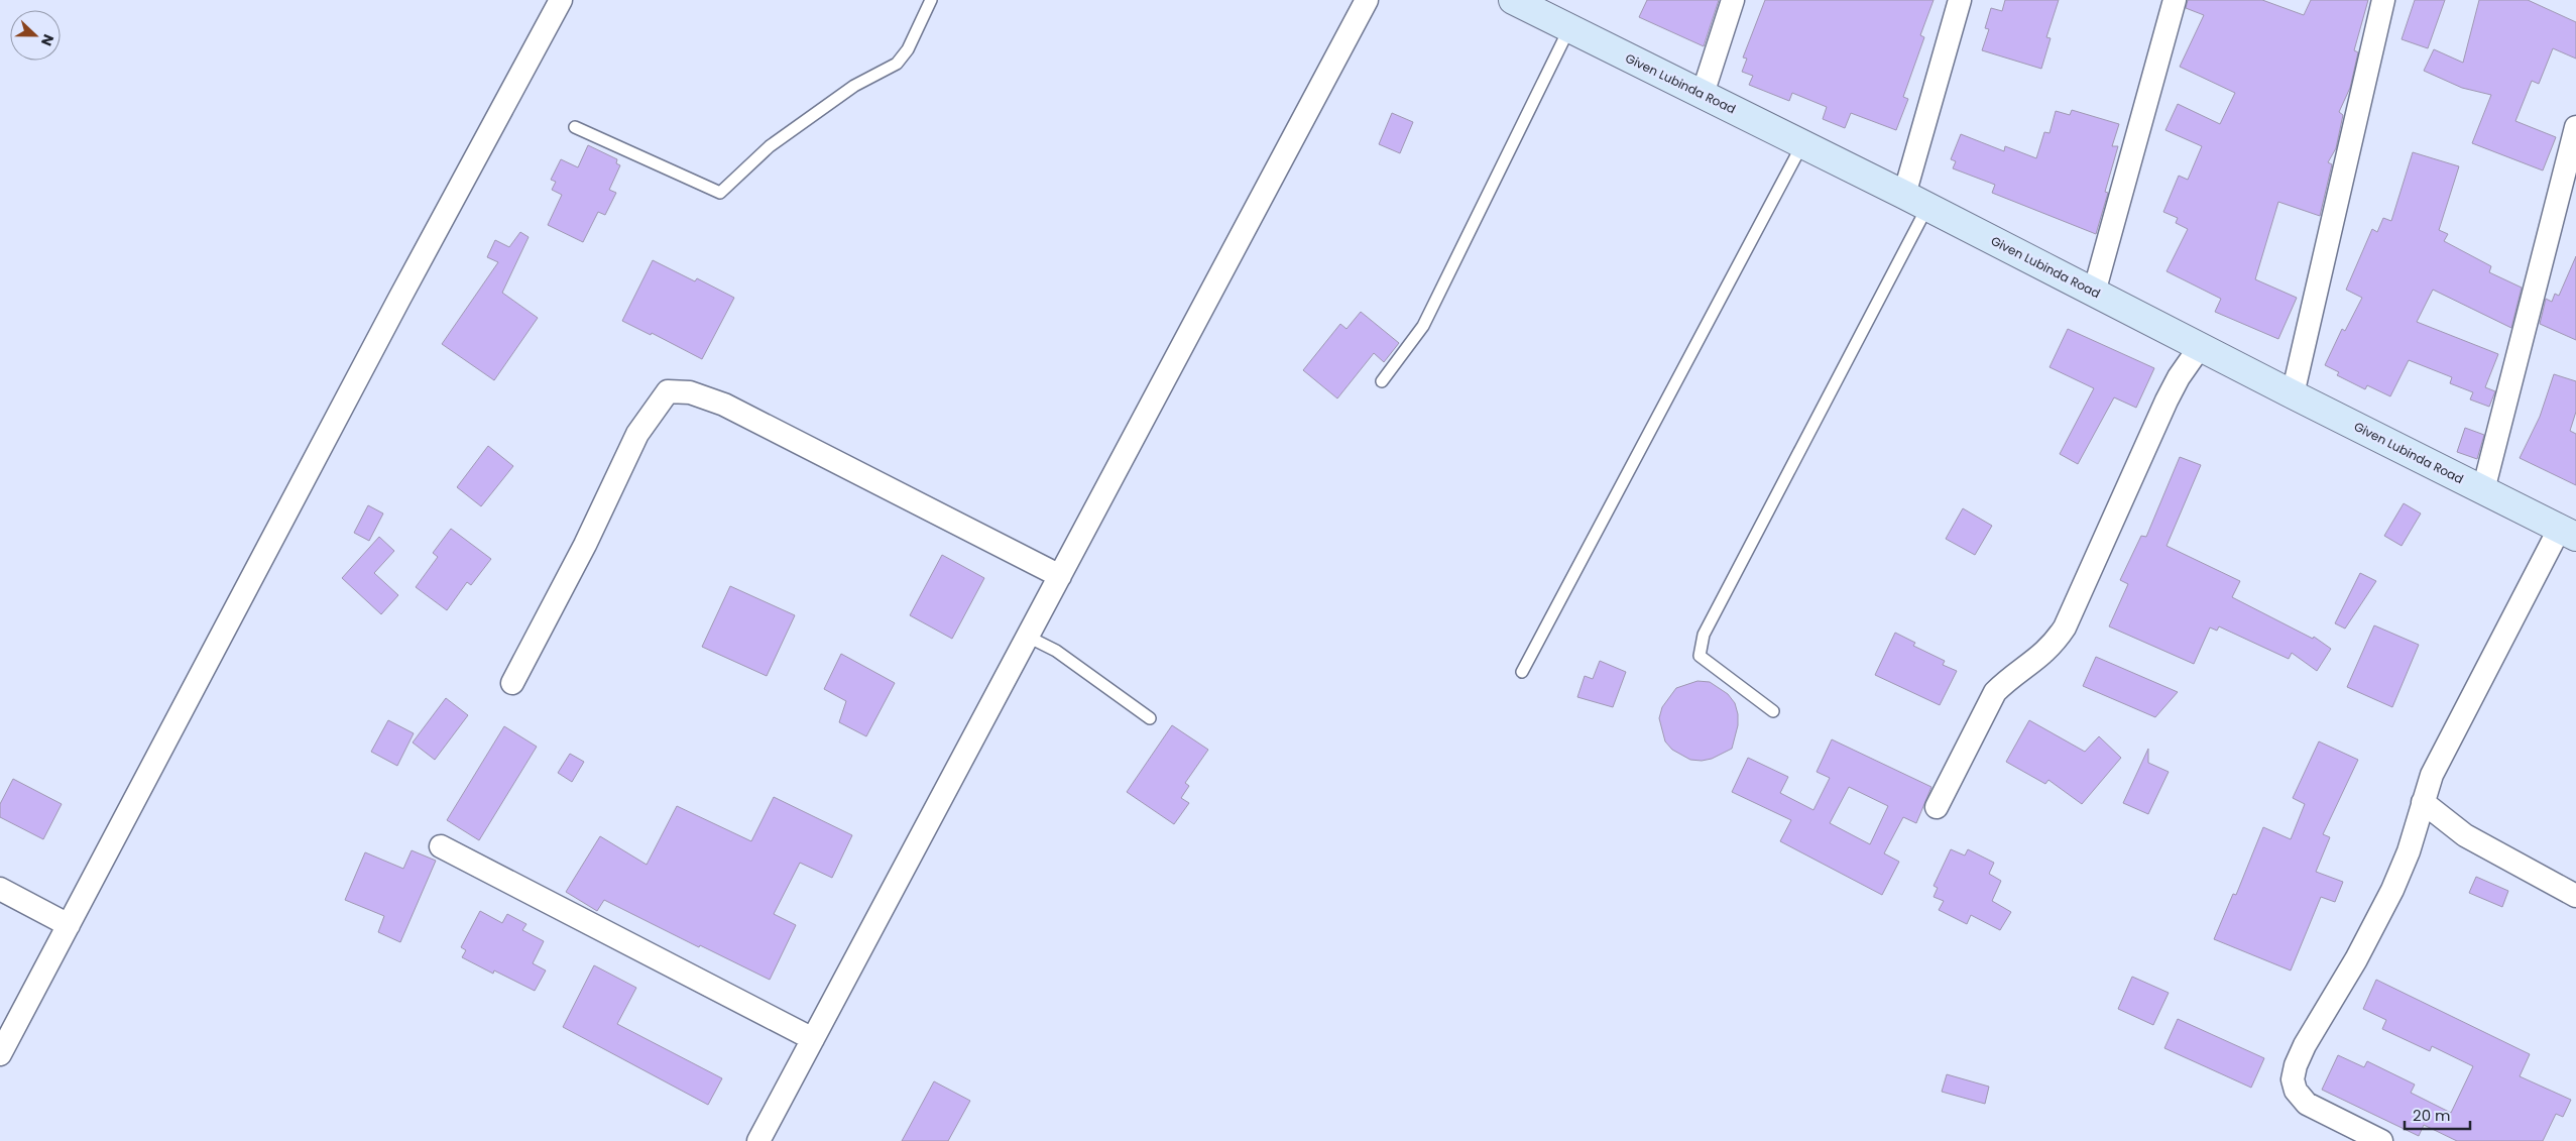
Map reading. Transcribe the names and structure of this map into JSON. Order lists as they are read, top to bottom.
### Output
{
  "streets": {
    "street": ["Given Lubinda Road"]
  },
  "scale_bar": "20 m",
  "north": "right"
}
